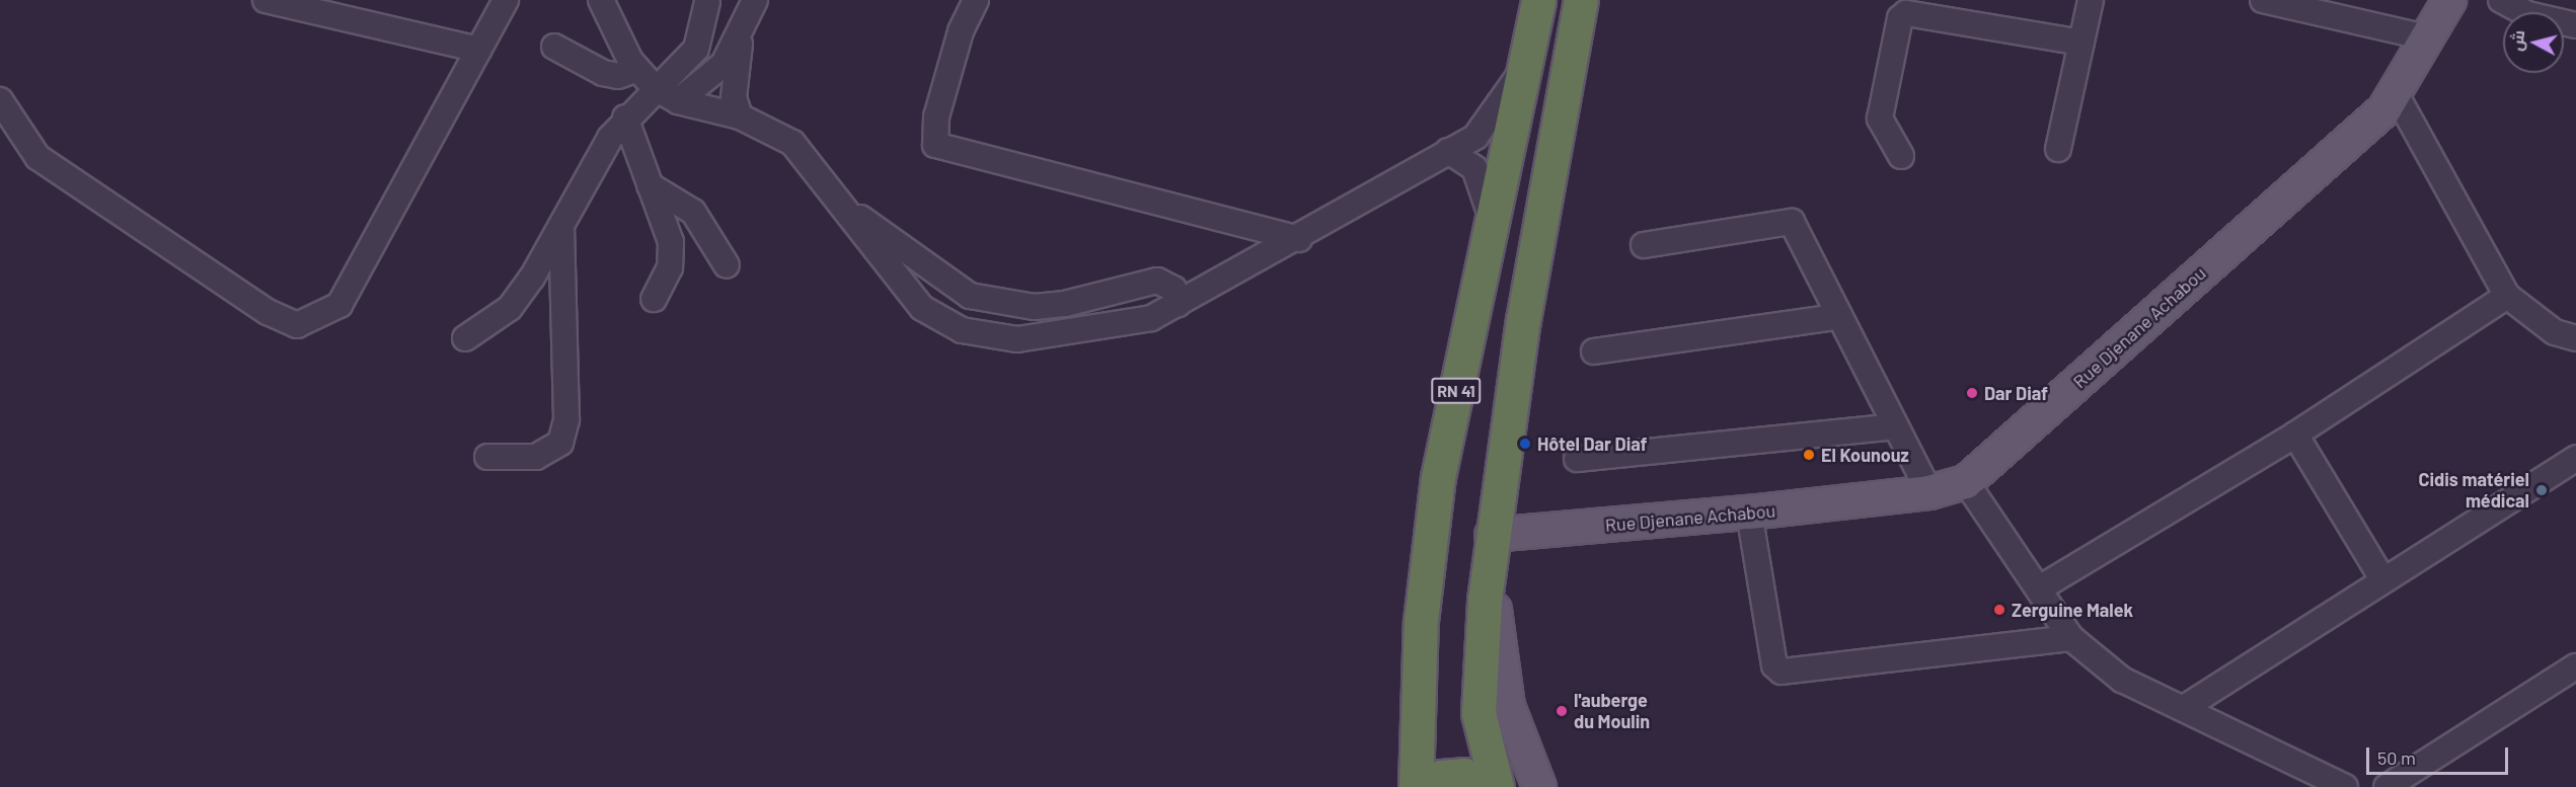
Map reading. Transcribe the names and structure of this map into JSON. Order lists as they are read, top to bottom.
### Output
{
  "streets": {
    "highway": ["RN 41"],
    "main road": ["Rue Djenane Achabou"]
  },
  "places": [
    "Dar Diaf",
    "Hôtel Dar Diaf",
    "El Kounouz",
    "Cidis matériel médical",
    "Zerguine Malek",
    "l'auberge du Moulin"
  ],
  "scale_bar": "50 m",
  "north": "left"
}
